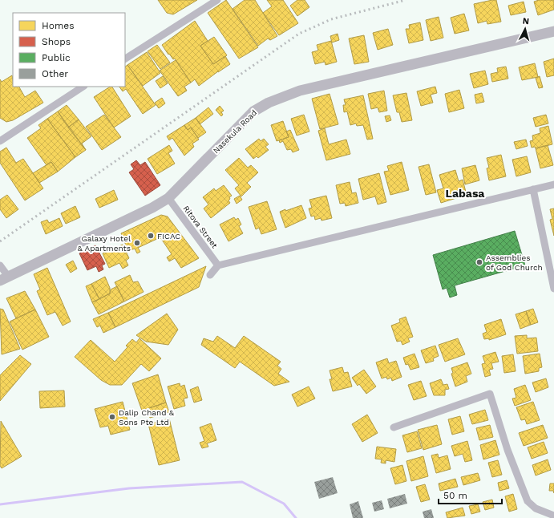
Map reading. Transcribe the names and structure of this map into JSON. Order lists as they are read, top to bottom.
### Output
{
  "streets": {
    "main road": ["Nasekula Road"],
    "street": ["Ritova Street"]
  },
  "crossings": [
    ["Nasekula Road", "Ritova Street"]
  ],
  "districts": ["Labasa"],
  "places": [
    "FICAC",
    "Galaxy Hotel & Apartments",
    "Assemblies of God Church",
    "Dalip Chand & Sons Pte Ltd"
  ],
  "legend": [
    "Homes",
    "Shops",
    "Public",
    "Other"
  ],
  "scale_bar": "50 m",
  "north": "top"
}
